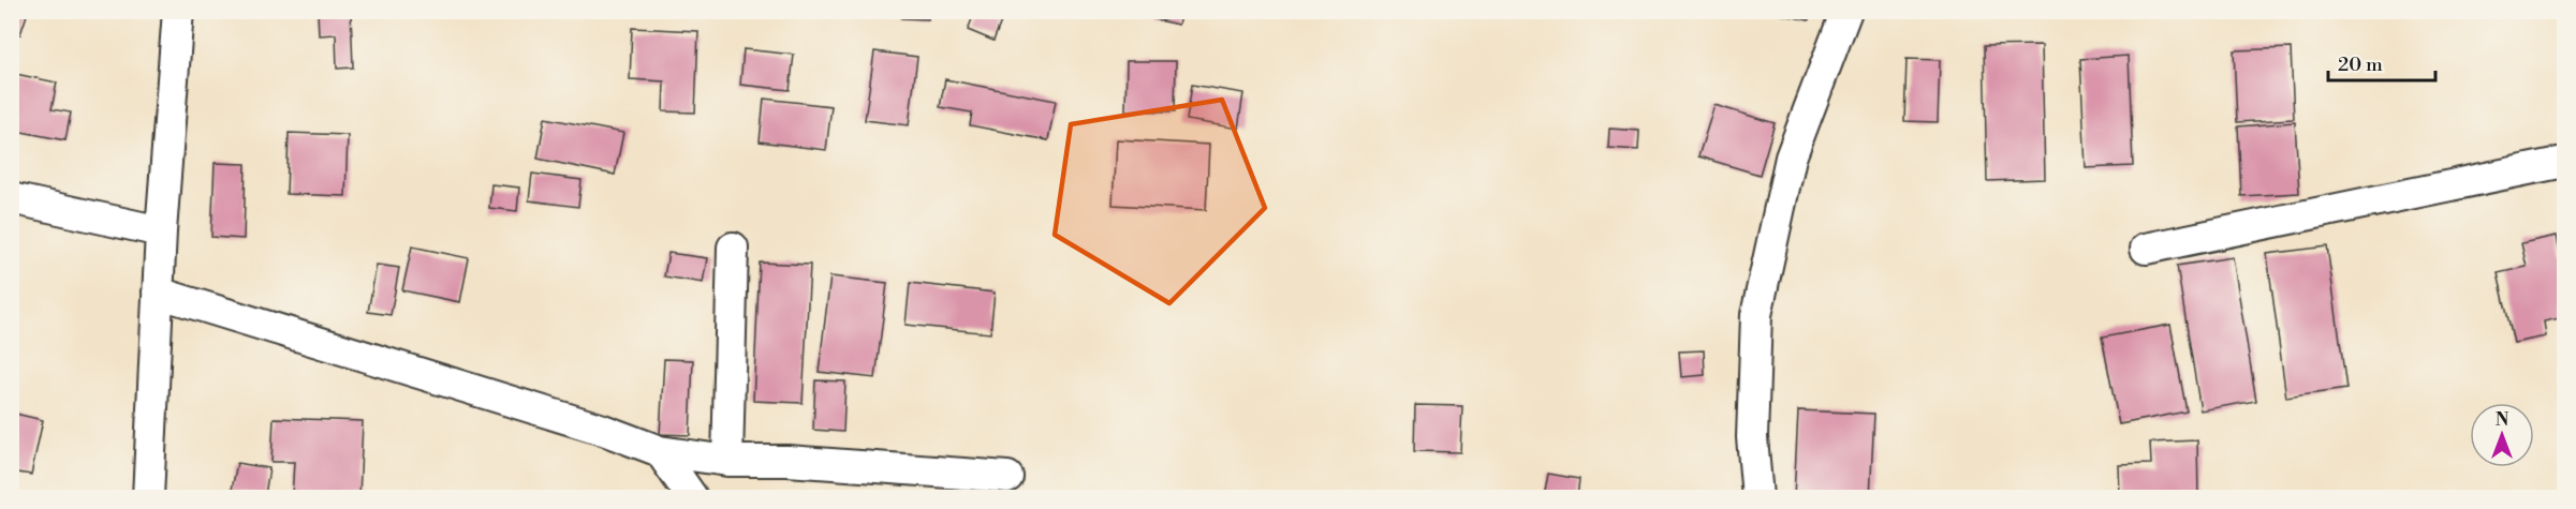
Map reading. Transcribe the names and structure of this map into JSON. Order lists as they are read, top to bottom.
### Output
{
  "scale_bar": "20 m",
  "north": "top"
}
